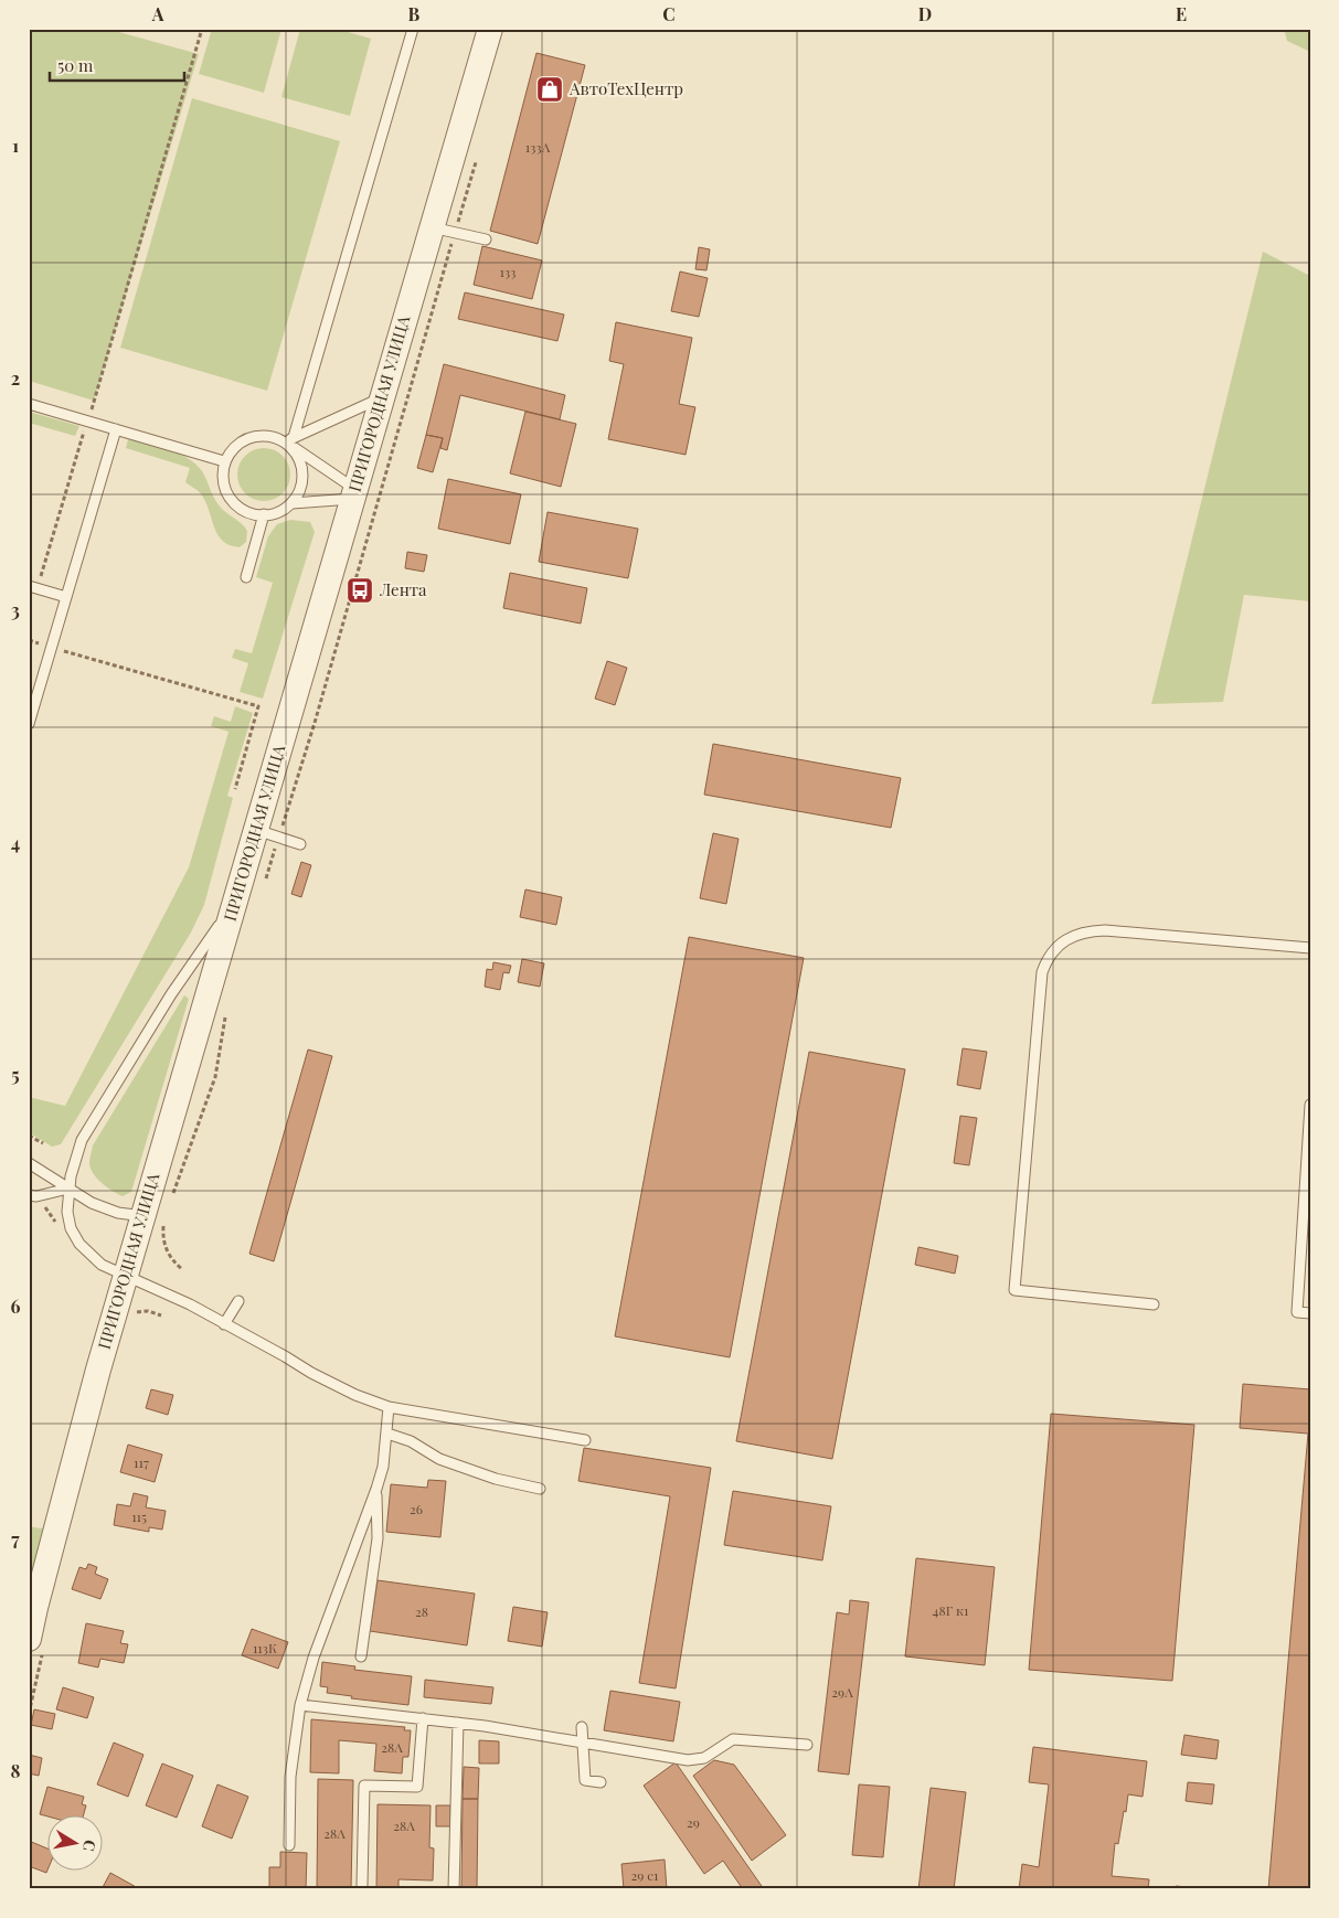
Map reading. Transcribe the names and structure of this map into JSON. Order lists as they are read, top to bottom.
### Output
{
  "streets": {
    "street": ["ПРИГОРОДНАЯ УЛИЦА"]
  },
  "places": {
    "shop": ["АвтоТехЦентр"],
    "bus stop": ["Лента"]
  },
  "house_numbers": [
    "133А",
    "133",
    "117",
    "26",
    "115",
    "48Г к1",
    "28",
    "113К",
    "29А",
    "28А",
    "29",
    "28А",
    "28А",
    "29 с1"
  ],
  "scale_bar": "50 m",
  "north": "right",
  "grid": {
    "columns": [
      "A",
      "B",
      "C",
      "D",
      "E"
    ],
    "rows": [
      "1",
      "2",
      "3",
      "4",
      "5",
      "6",
      "7",
      "8"
    ]
  }
}
